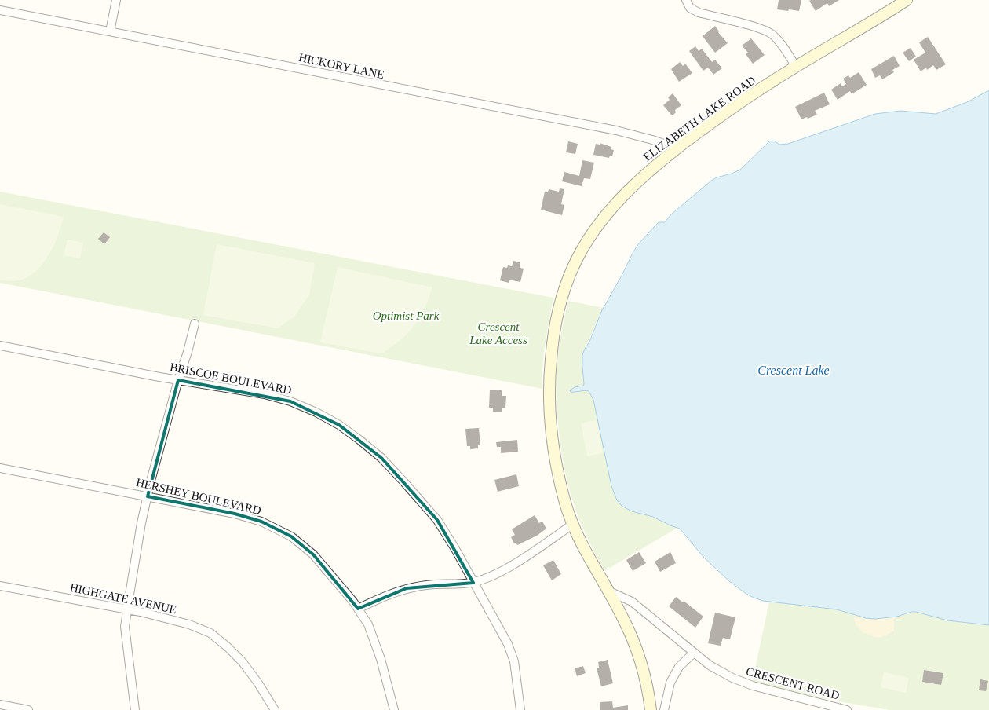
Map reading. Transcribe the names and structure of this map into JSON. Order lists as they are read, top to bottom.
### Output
{
  "streets": {
    "street": [
      "HICKORY LANE",
      "ELIZABETH LAKE ROAD",
      "BRISCOE BOULEVARD",
      "HERSHEY BOULEVARD",
      "HIGHGATE AVENUE",
      "CRESCENT ROAD"
    ]
  },
  "crossings": [
    ["HICKORY LANE", "ELIZABETH LAKE ROAD"],
    ["ELIZABETH LAKE ROAD", "CRESCENT ROAD"]
  ],
  "water": ["Crescent Lake"],
  "parks": ["Optimist Park", "Crescent Lake Access"]
}
